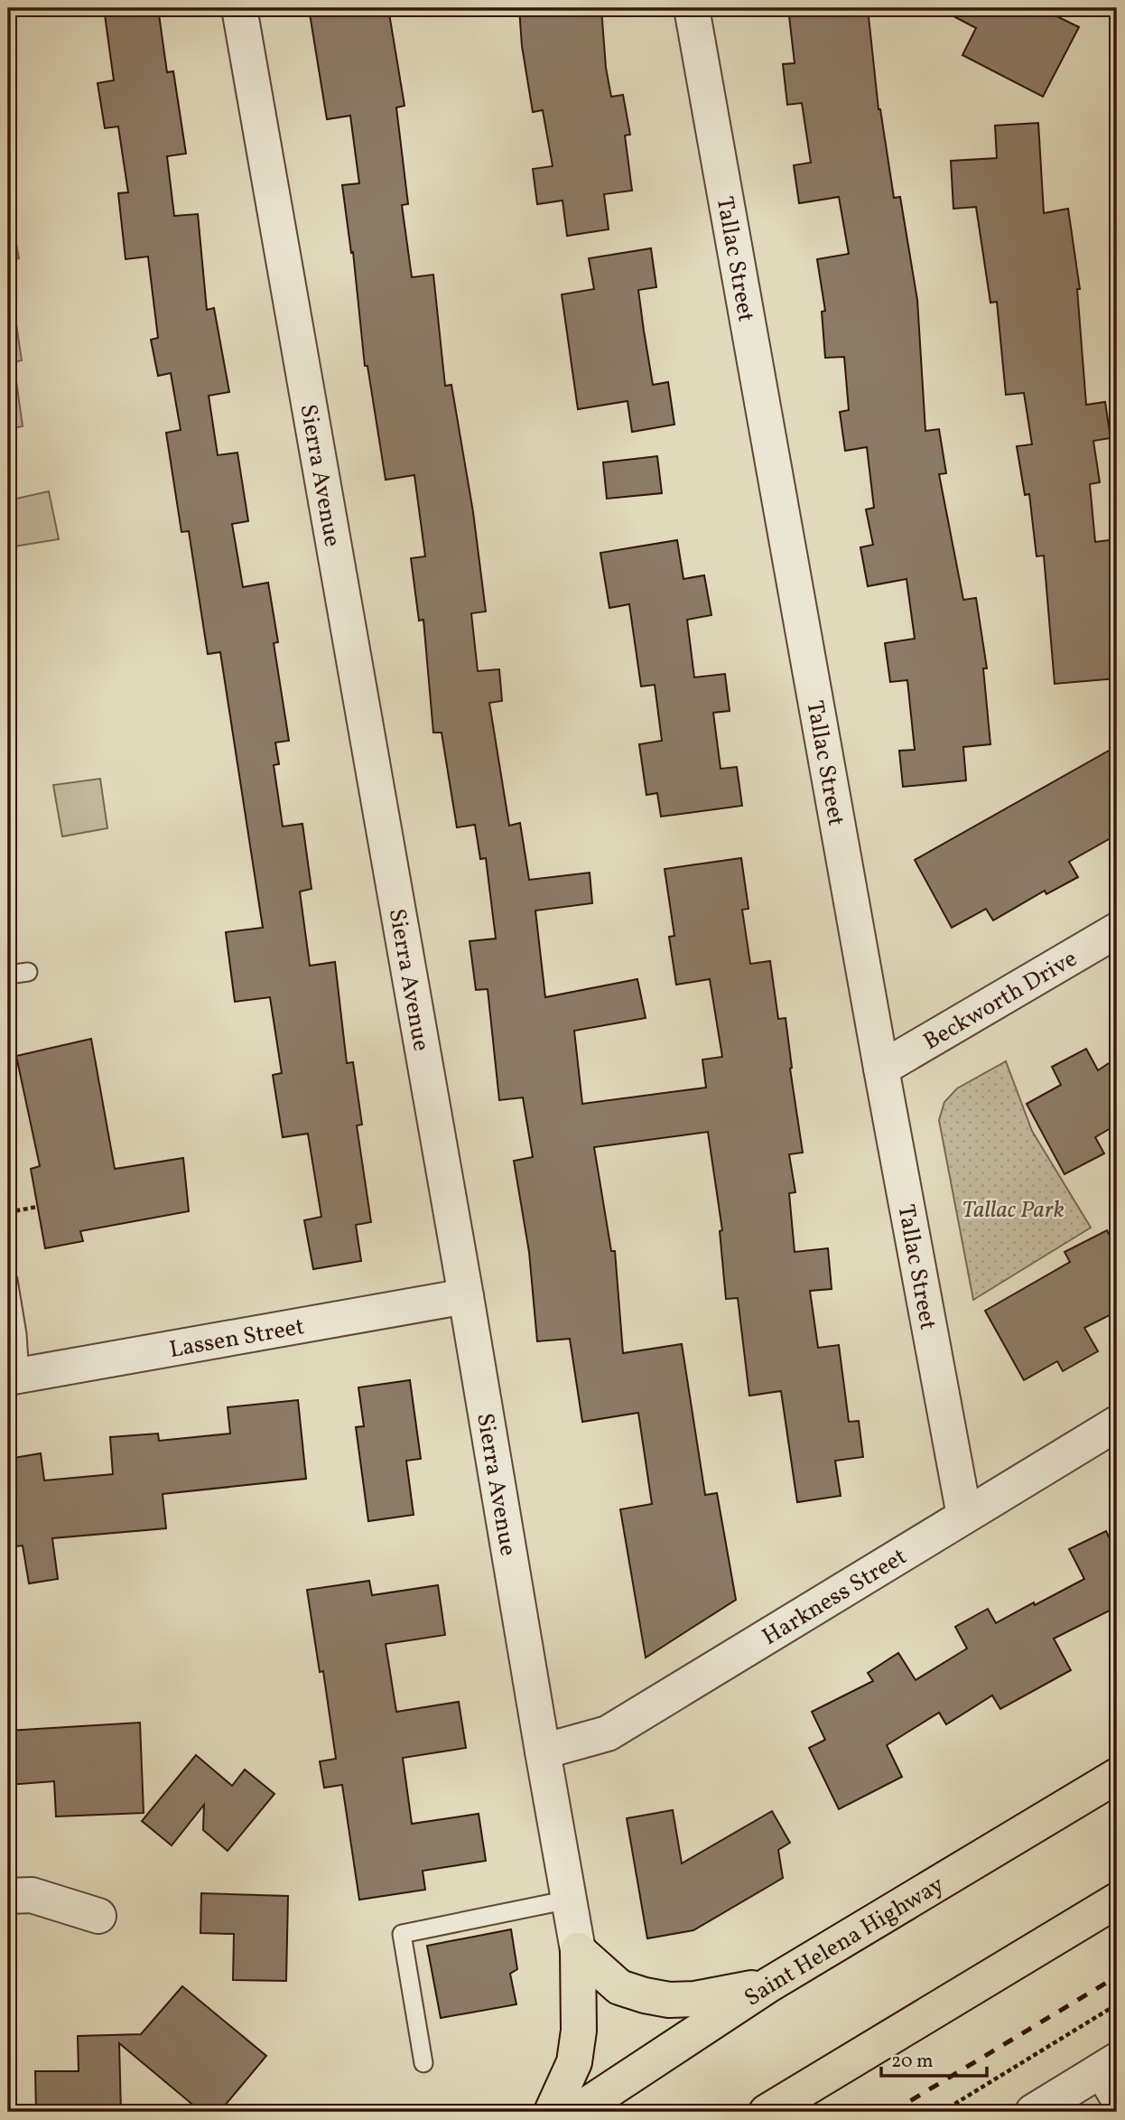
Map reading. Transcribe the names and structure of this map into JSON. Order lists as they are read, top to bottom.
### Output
{
  "streets": {
    "highway": ["Saint Helena Highway"],
    "street": [
      "Tallac Street",
      "Sierra Avenue",
      "Beckworth Drive",
      "Lassen Street",
      "Harkness Street"
    ]
  },
  "crossings": [
    ["Tallac Street", "Beckworth Drive"],
    ["Tallac Street", "Harkness Street"],
    ["Sierra Avenue", "Lassen Street"],
    ["Sierra Avenue", "Harkness Street"]
  ],
  "parks": ["Tallac Park"],
  "scale_bar": "20 m"
}
